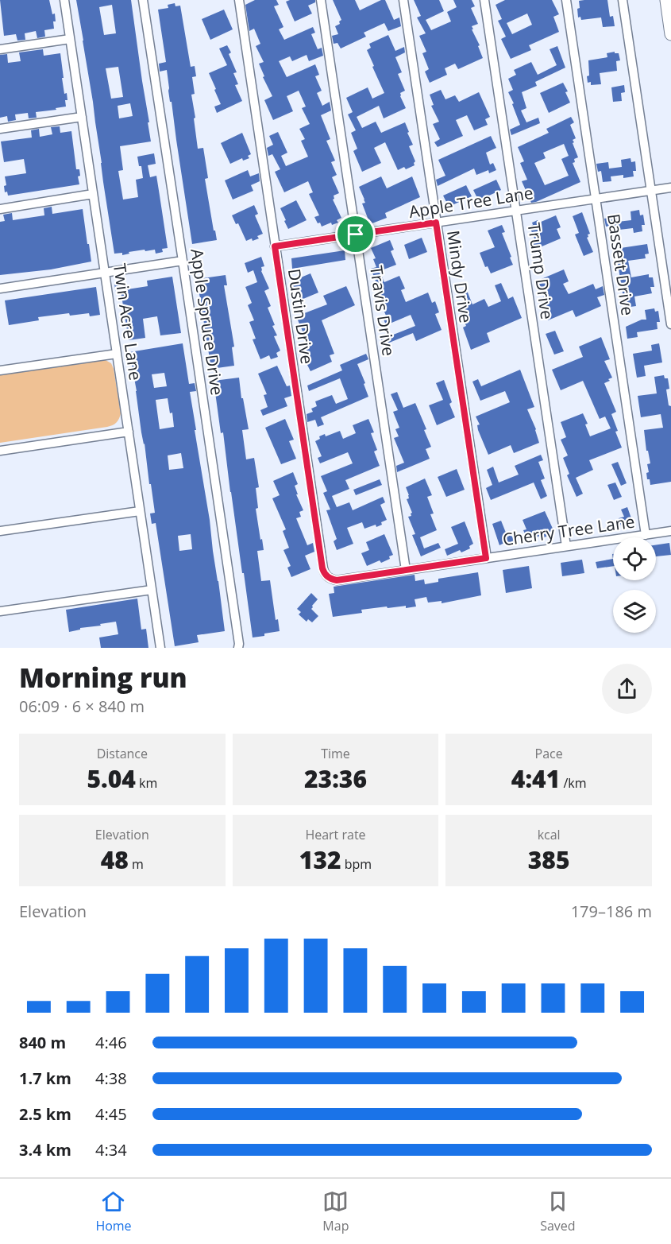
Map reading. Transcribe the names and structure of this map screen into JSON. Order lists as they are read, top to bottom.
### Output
{
  "streets": {
    "street": [
      "Apple Tree Lane",
      "Bassett Drive",
      "Trump Drive",
      "Mindy Drive",
      "Travis Drive",
      "Dustin Drive",
      "Twin Acre Lane",
      "Apple Spruce Drive",
      "Cherry Tree Lane"
    ]
  },
  "crossings": [
    ["Apple Tree Lane", "Bassett Drive"],
    ["Apple Tree Lane", "Trump Drive"],
    ["Apple Tree Lane", "Mindy Drive"],
    ["Apple Tree Lane", "Travis Drive"],
    ["Apple Tree Lane", "Dustin Drive"],
    ["Bassett Drive", "Cherry Tree Lane"],
    ["Trump Drive", "Cherry Tree Lane"],
    ["Mindy Drive", "Cherry Tree Lane"],
    ["Travis Drive", "Cherry Tree Lane"],
    ["Dustin Drive", "Cherry Tree Lane"]
  ],
  "page": {
    "heading": ["Morning run", "06:09 · 6 × 840 m"],
    "stats": [
      ["Distance", "5.04 km"],
      ["Time", "23:36"],
      ["Pace", "4:41 /km"],
      ["Elevation", "48 m"],
      ["Heart rate", "132 bpm"],
      ["kcal", "385"]
    ],
    "chart": ["Elevation", "179–186 m"],
    "list": [
      {
        "name": "840 m",
        "note": "4:46"
      },
      {
        "name": "1.7 km",
        "note": "4:38"
      },
      {
        "name": "2.5 km",
        "note": "4:45"
      },
      {
        "name": "3.4 km",
        "note": "4:34"
      }
    ],
    "tabs": ["Home", "Map", "Saved"]
  }
}
